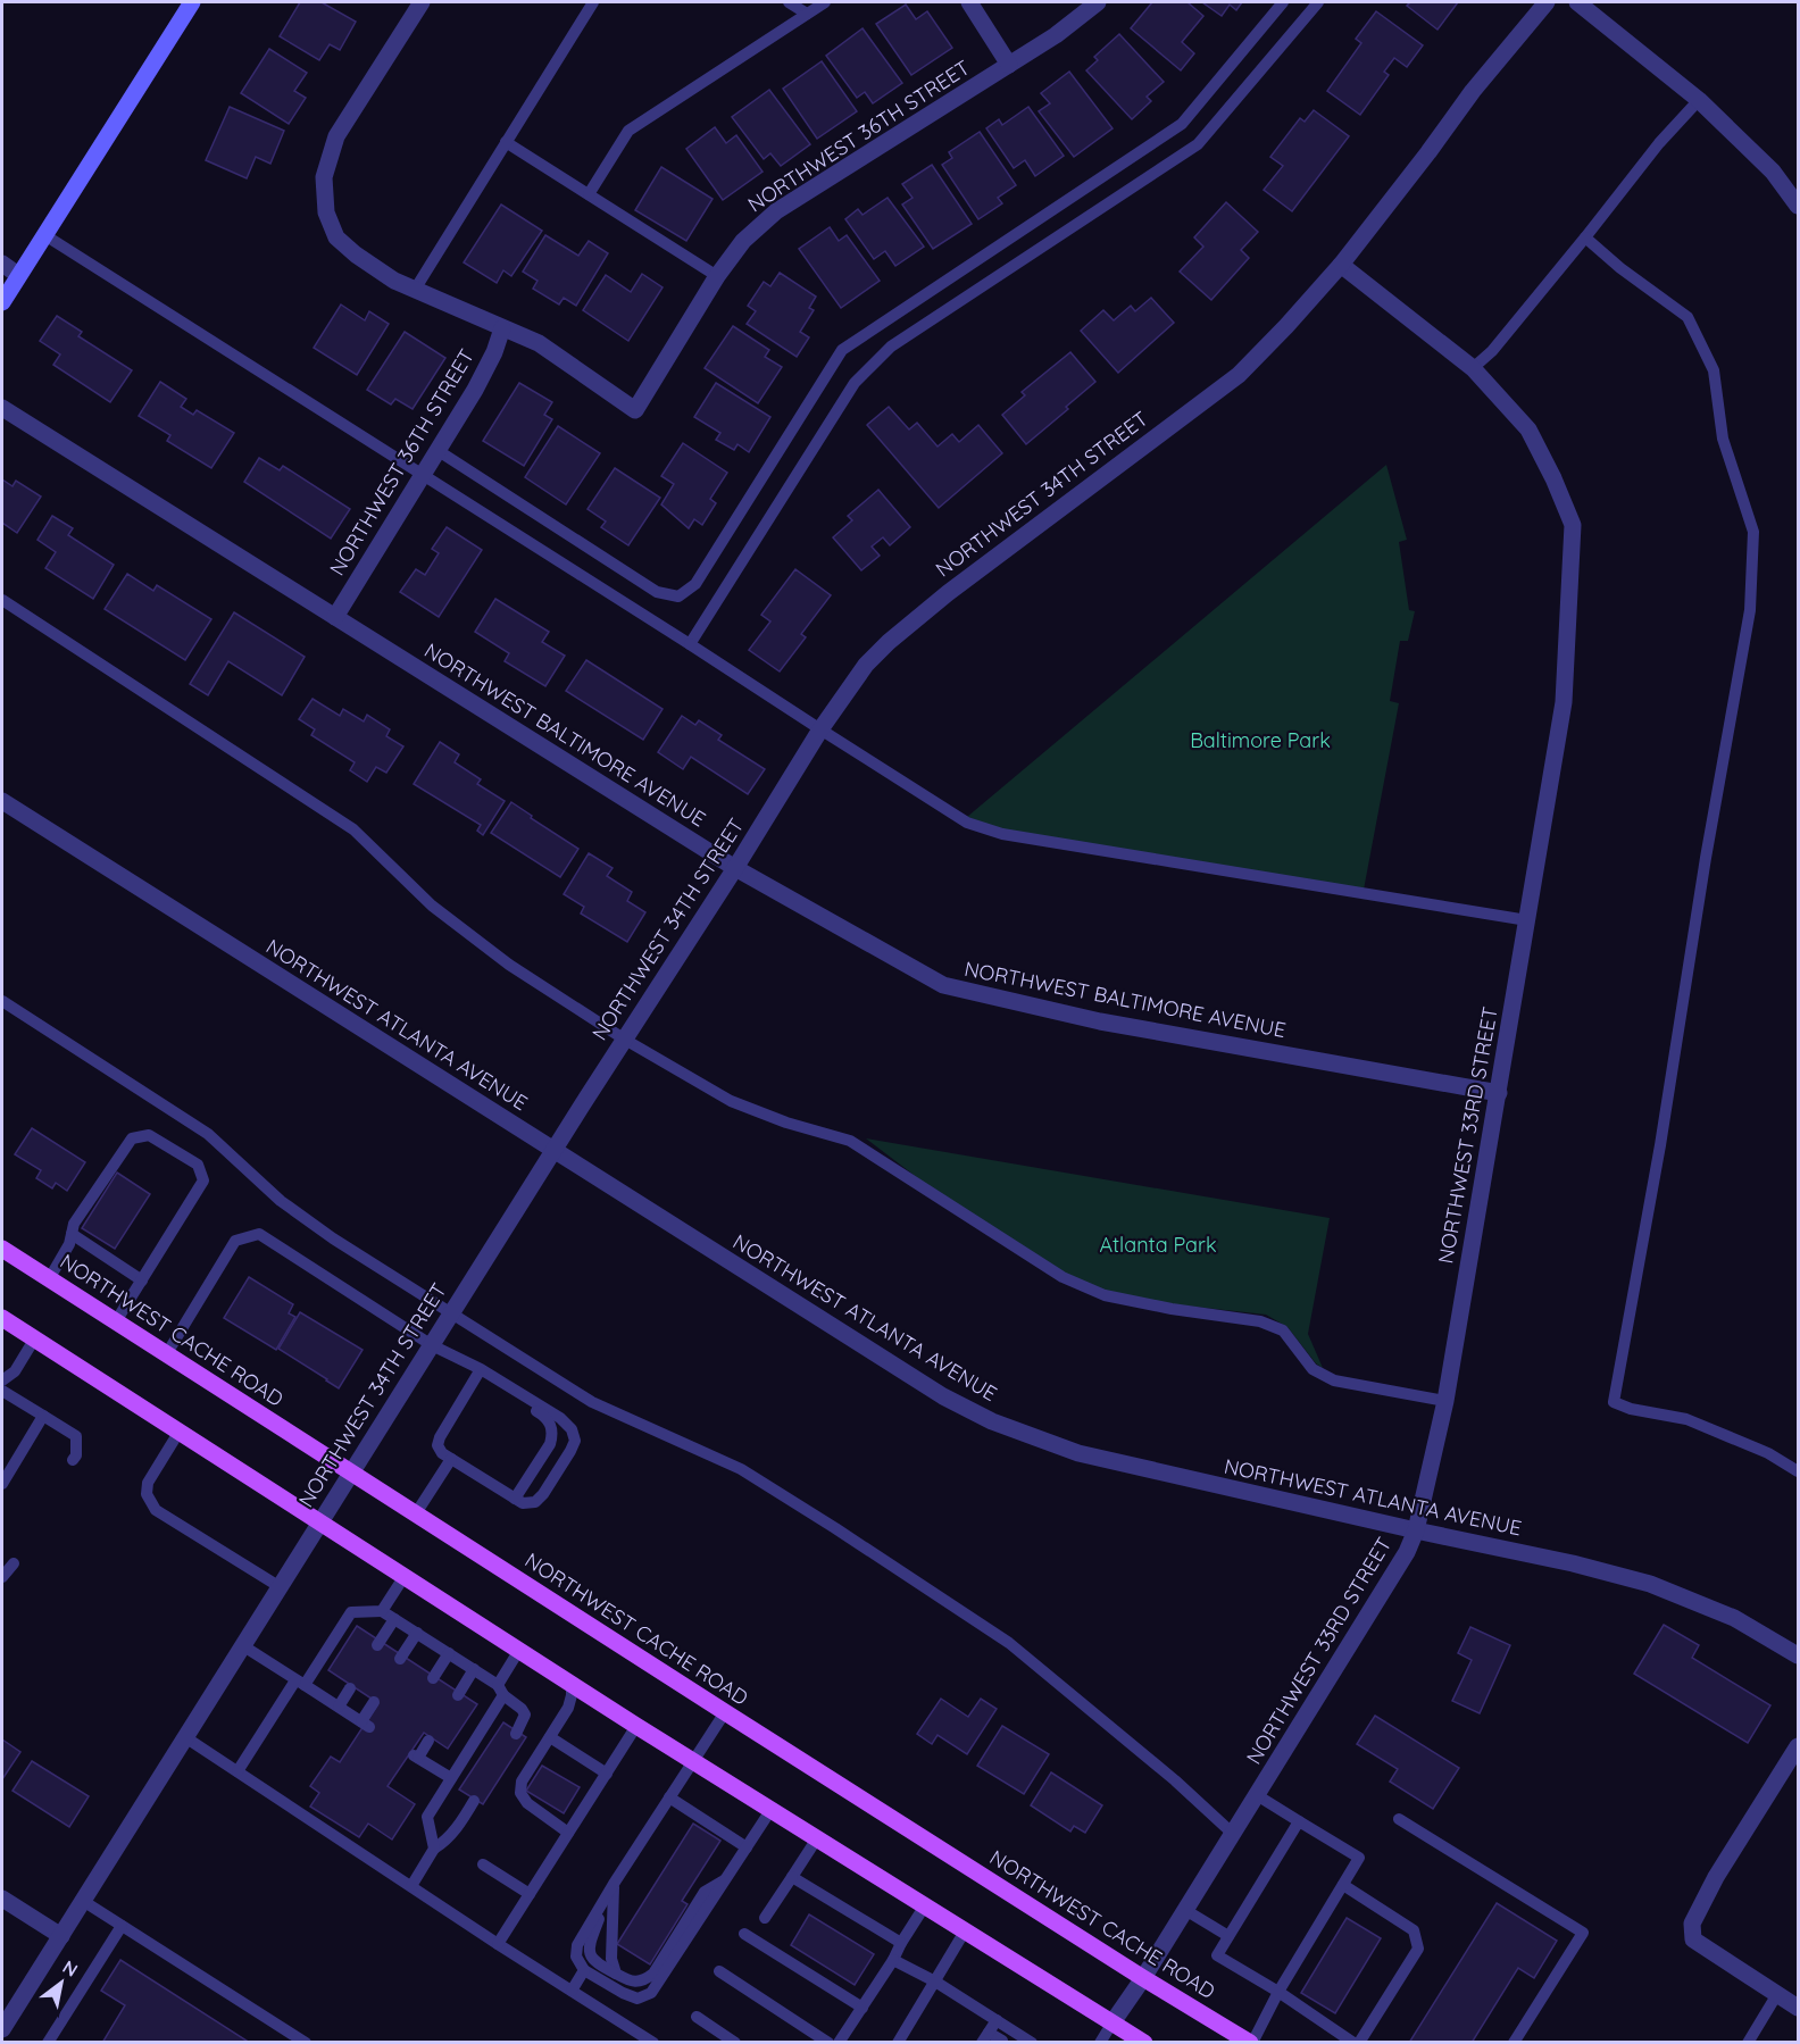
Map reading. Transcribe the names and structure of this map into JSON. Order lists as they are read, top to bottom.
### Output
{
  "streets": {
    "main road": ["NORTHWEST CACHE ROAD"],
    "street": [
      "NORTHWEST 36TH STREET",
      "NORTHWEST 34TH STREET",
      "NORTHWEST BALTIMORE AVENUE",
      "NORTHWEST ATLANTA AVENUE",
      "NORTHWEST 33RD STREET"
    ]
  },
  "crossings": [
    ["NORTHWEST 36TH STREET", "NORTHWEST BALTIMORE AVENUE"],
    ["NORTHWEST 34TH STREET", "NORTHWEST BALTIMORE AVENUE"],
    ["NORTHWEST 34TH STREET", "NORTHWEST ATLANTA AVENUE"],
    ["NORTHWEST 34TH STREET", "NORTHWEST 33RD STREET"],
    ["NORTHWEST 34TH STREET", "NORTHWEST CACHE ROAD"],
    ["NORTHWEST BALTIMORE AVENUE", "NORTHWEST 33RD STREET"],
    ["NORTHWEST ATLANTA AVENUE", "NORTHWEST 33RD STREET"],
    ["NORTHWEST 33RD STREET", "NORTHWEST CACHE ROAD"]
  ],
  "parks": ["Baltimore Park", "Atlanta Park"],
  "north": "top right"
}
